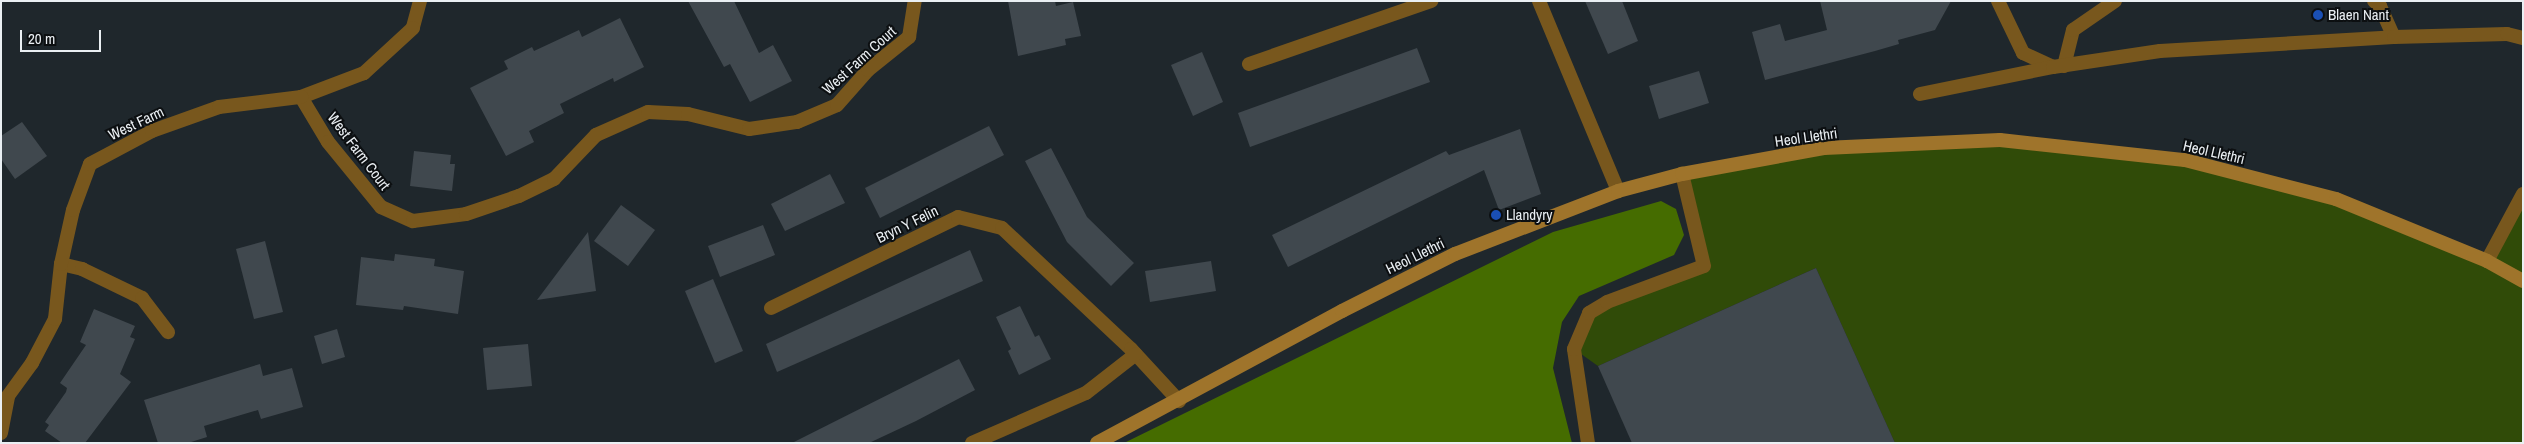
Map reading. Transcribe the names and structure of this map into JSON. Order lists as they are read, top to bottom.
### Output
{
  "streets": {
    "main road": ["Heol Llethri"],
    "street": ["West Farm Court", "West Farm", "Bryn Y Felin"]
  },
  "crossings": [
    ["West Farm Court", "West Farm"],
    ["Heol Llethri", "Bryn Y Felin"]
  ],
  "places": ["Blaen Nant", "Llandyry"],
  "scale_bar": "20 m"
}
